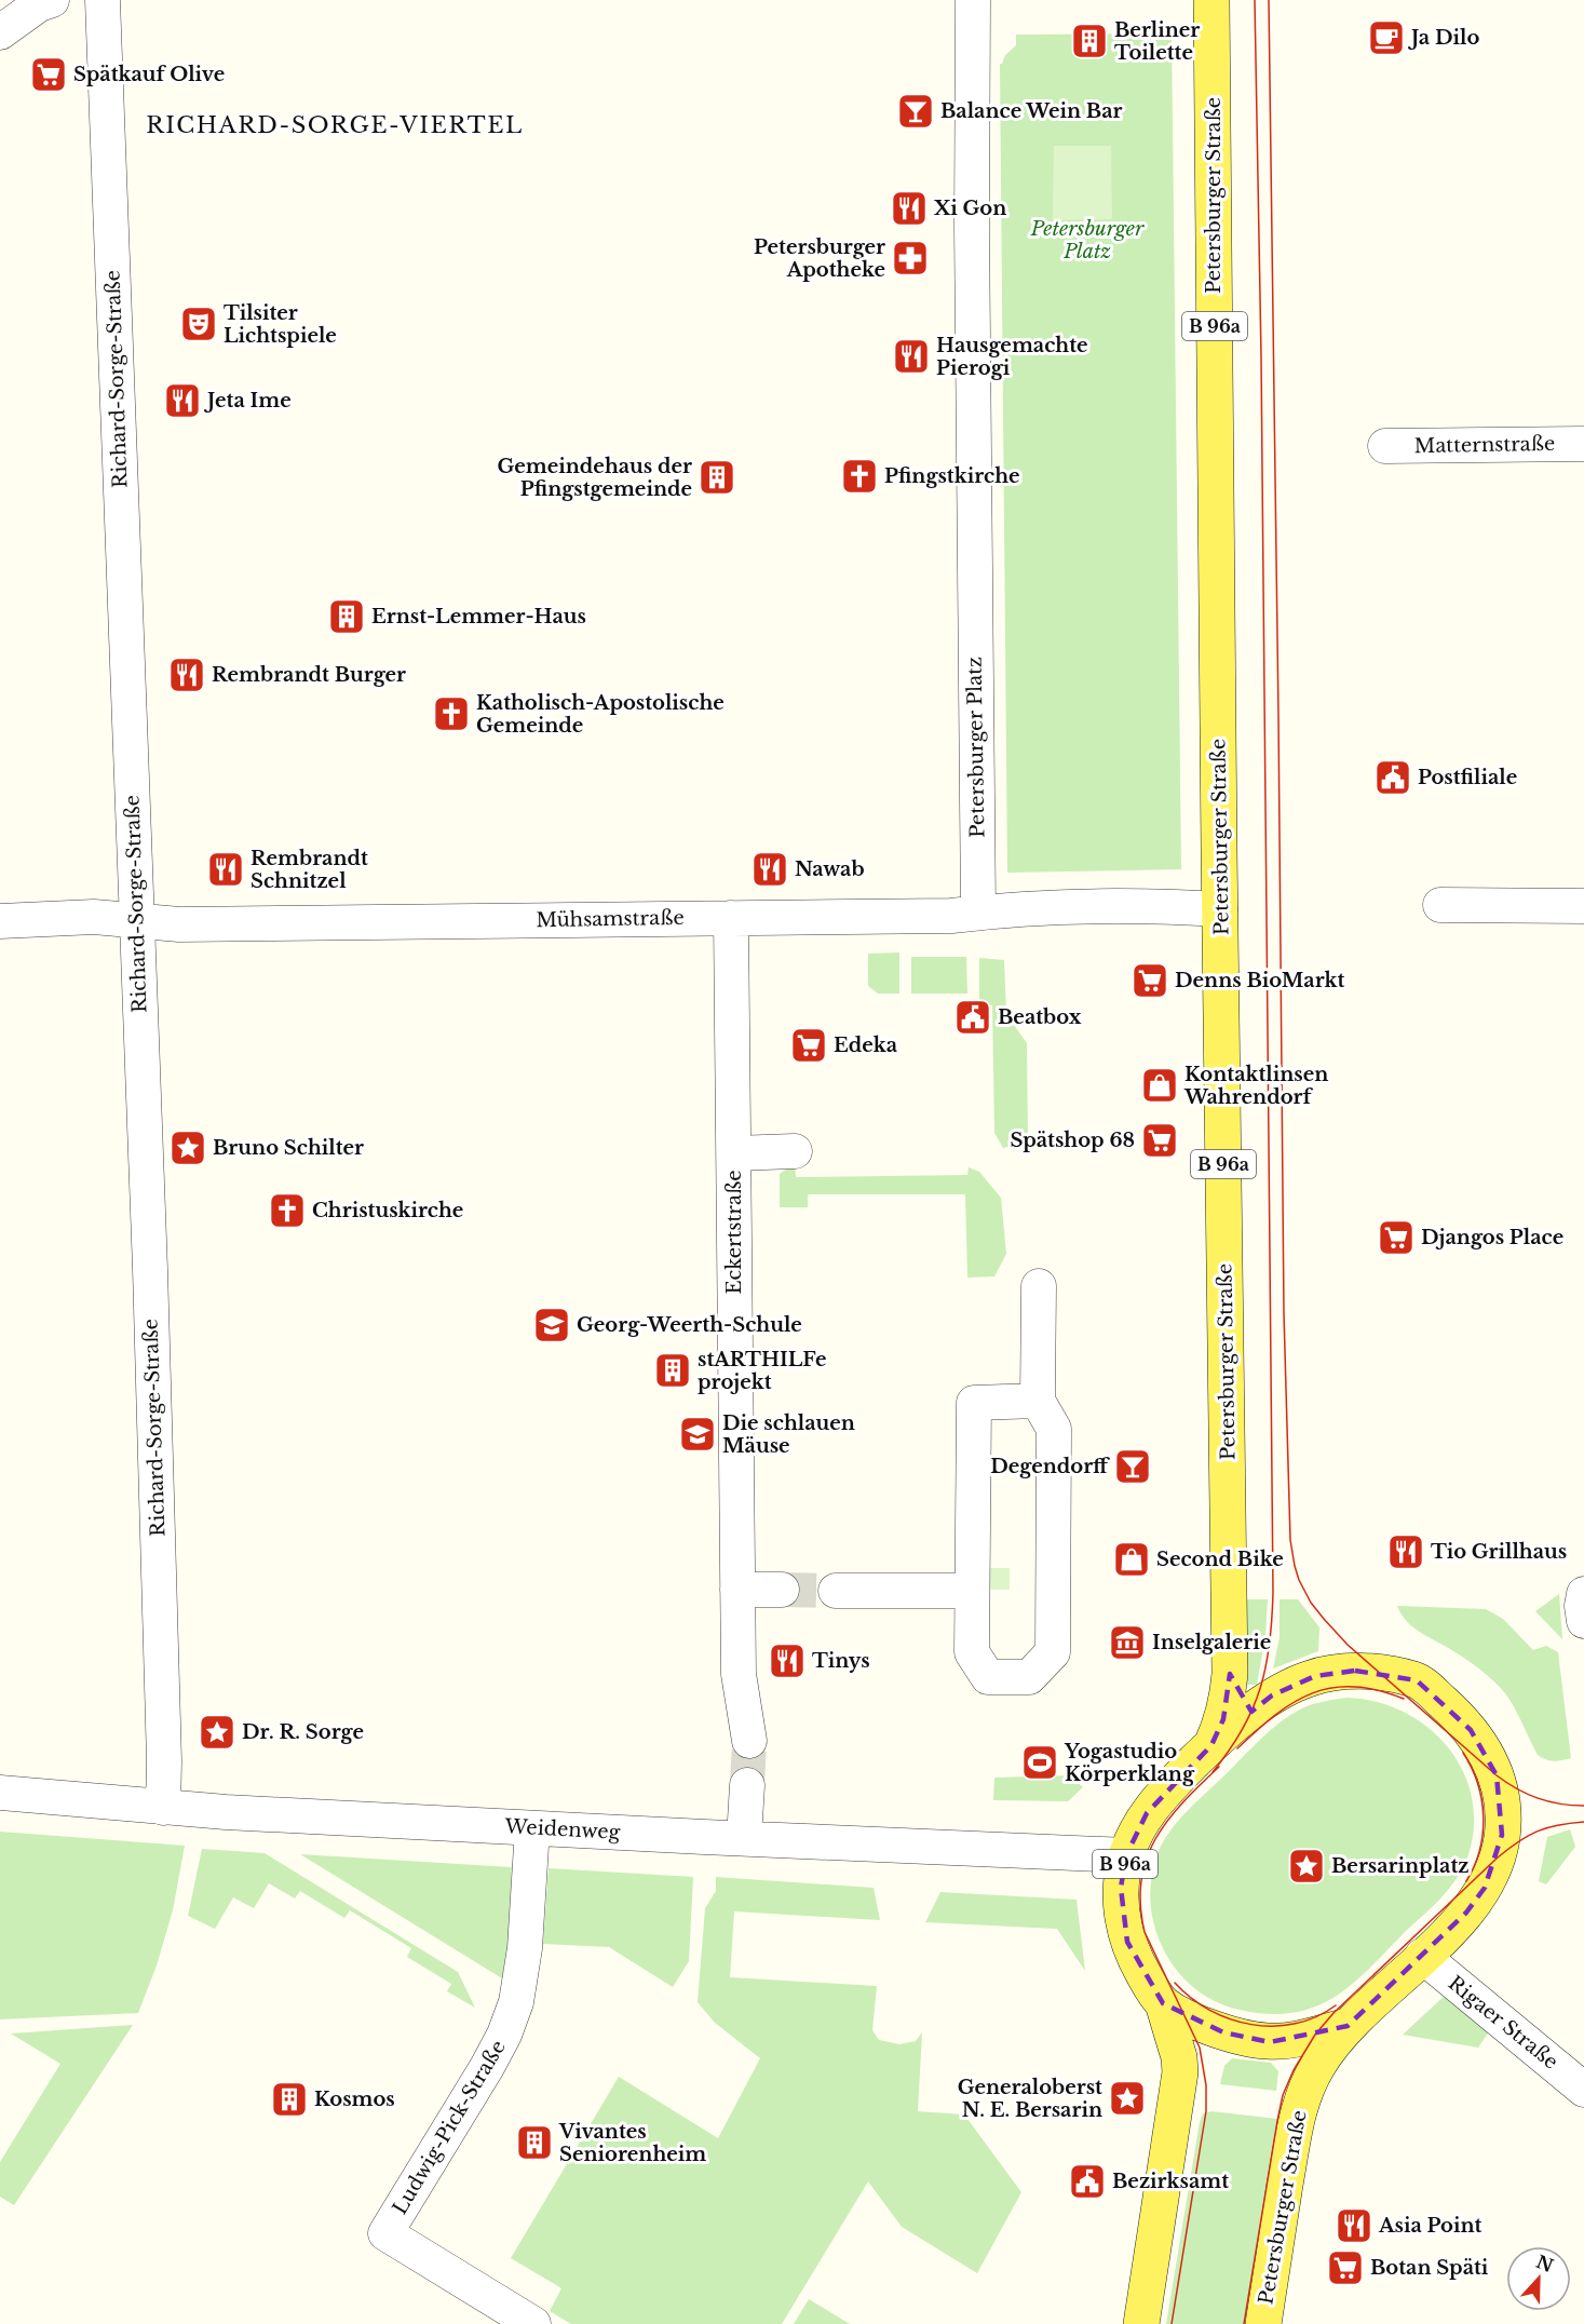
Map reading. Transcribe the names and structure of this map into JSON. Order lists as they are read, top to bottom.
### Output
{
  "streets": {
    "main road": ["Petersburger Straße", "B 96a"],
    "street": [
      "Richard-Sorge-Straße",
      "Matternstraße",
      "Petersburger Platz",
      "Mühsamstraße",
      "Eckertstraße",
      "Weidenweg",
      "Rigaer Straße",
      "Ludwig-Pick-Straße"
    ]
  },
  "crossings": [
    ["Petersburger Straße", "B 96a"],
    ["Petersburger Straße", "Mühsamstraße"],
    ["B 96a", "Weidenweg"],
    ["Richard-Sorge-Straße", "Mühsamstraße"],
    ["Richard-Sorge-Straße", "Weidenweg"],
    ["Petersburger Platz", "Mühsamstraße"],
    ["Mühsamstraße", "Eckertstraße"],
    ["Weidenweg", "Ludwig-Pick-Straße"]
  ],
  "districts": ["RICHARD-SORGE-VIERTEL"],
  "parks": ["Petersburger Platz"],
  "places": {
    "cafe": ["Ja Dilo"],
    "building": [
      "Berliner Toilette",
      "Gemeindehaus der Pfingstgemeinde",
      "Ernst-Lemmer-Haus",
      "stARTHILFe projekt",
      "Kosmos",
      "Vivantes Seniorenheim"
    ],
    "supermarket": [
      "Spätkauf Olive",
      "Denns BioMarkt",
      "Edeka",
      "Spätshop 68",
      "Djangos Place",
      "Botan Späti"
    ],
    "bar": ["Balance Wein Bar", "Degendorff"],
    "restaurant": [
      "Xi Gon",
      "Hausgemachte Pierogi",
      "Jeta Ime",
      "Rembrandt Burger",
      "Rembrandt Schnitzel",
      "Nawab",
      "Tio Grillhaus",
      "Tinys",
      "Asia Point"
    ],
    "pharmacy": ["Petersburger Apotheke"],
    "theatre": ["Tilsiter Lichtspiele"],
    "church": ["Pfingstkirche", "Katholisch-Apostolische Gemeinde", "Christuskirche"],
    "public building": ["Postfiliale", "Beatbox", "Bezirksamt"],
    "shop": ["Kontaktlinsen Wahrendorf", "Second Bike"],
    "place": [
      "Bruno Schilter",
      "Dr. R. Sorge",
      "Bersarinplatz",
      "Generaloberst N. E. Bersarin"
    ],
    "school or university": ["Georg-Weerth-Schule", "Die schlauen Mäuse"],
    "museum": ["Inselgalerie"],
    "sports": ["Yogastudio Körperklang"]
  },
  "north": "top"
}
